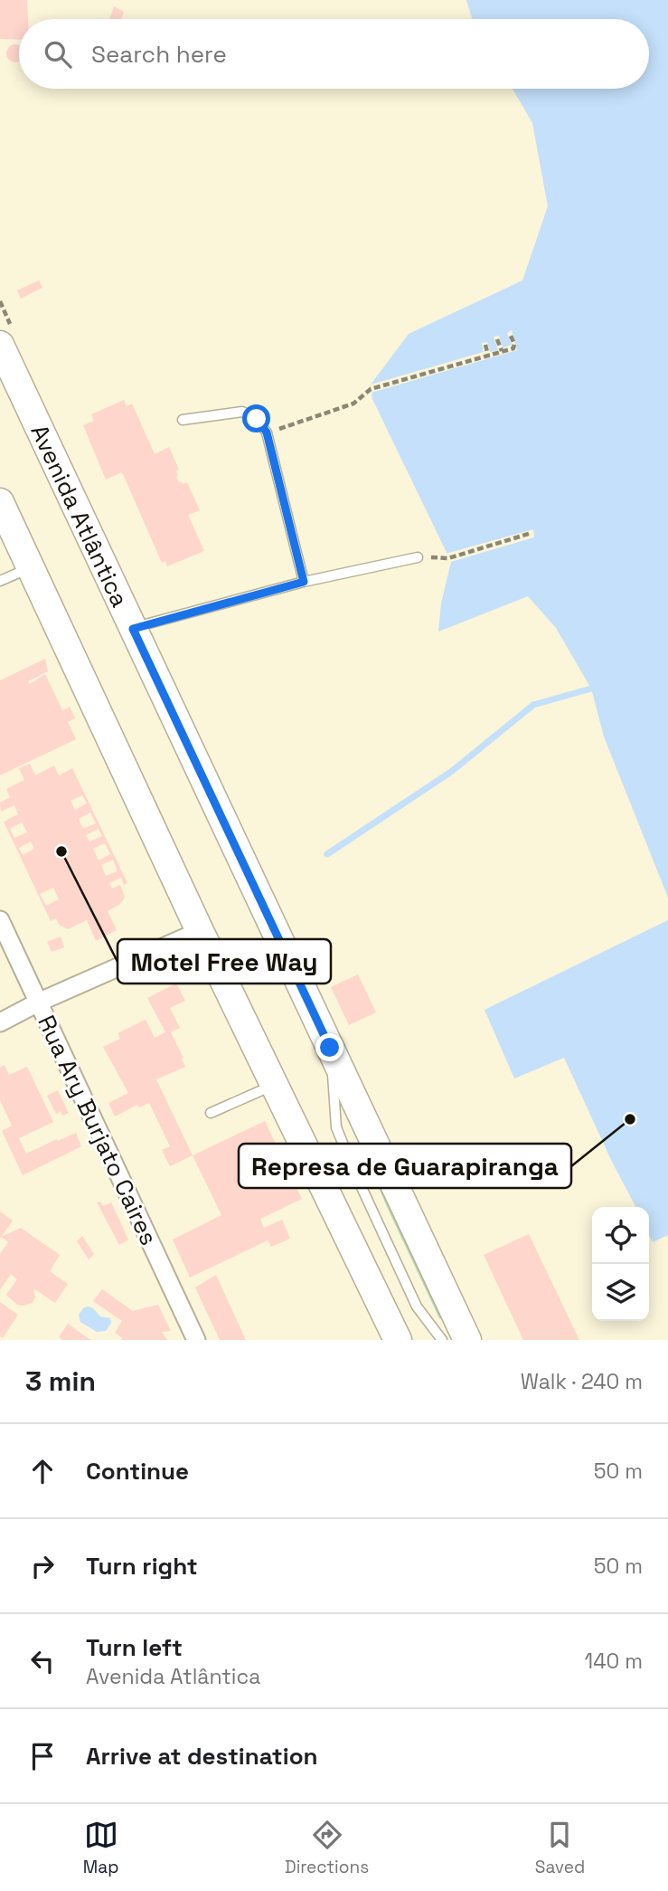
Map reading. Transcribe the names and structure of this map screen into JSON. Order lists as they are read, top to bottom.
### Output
{
  "streets": {
    "main road": ["Avenida Atlântica"],
    "street": ["Rua Ary Burjato Caires"]
  },
  "places": ["Motel Free Way", "Represa de Guarapiranga"],
  "page": {
    "search": "Search here",
    "heading": ["3 min", "Walk · 240 m"],
    "list": [
      ["Continue", "50 m"],
      ["Turn right", "50 m"],
      ["Turn left", "Avenida Atlântica", "140 m"],
      "Arrive at destination"
    ],
    "nav": ["Map", "Directions", "Saved"]
  }
}
